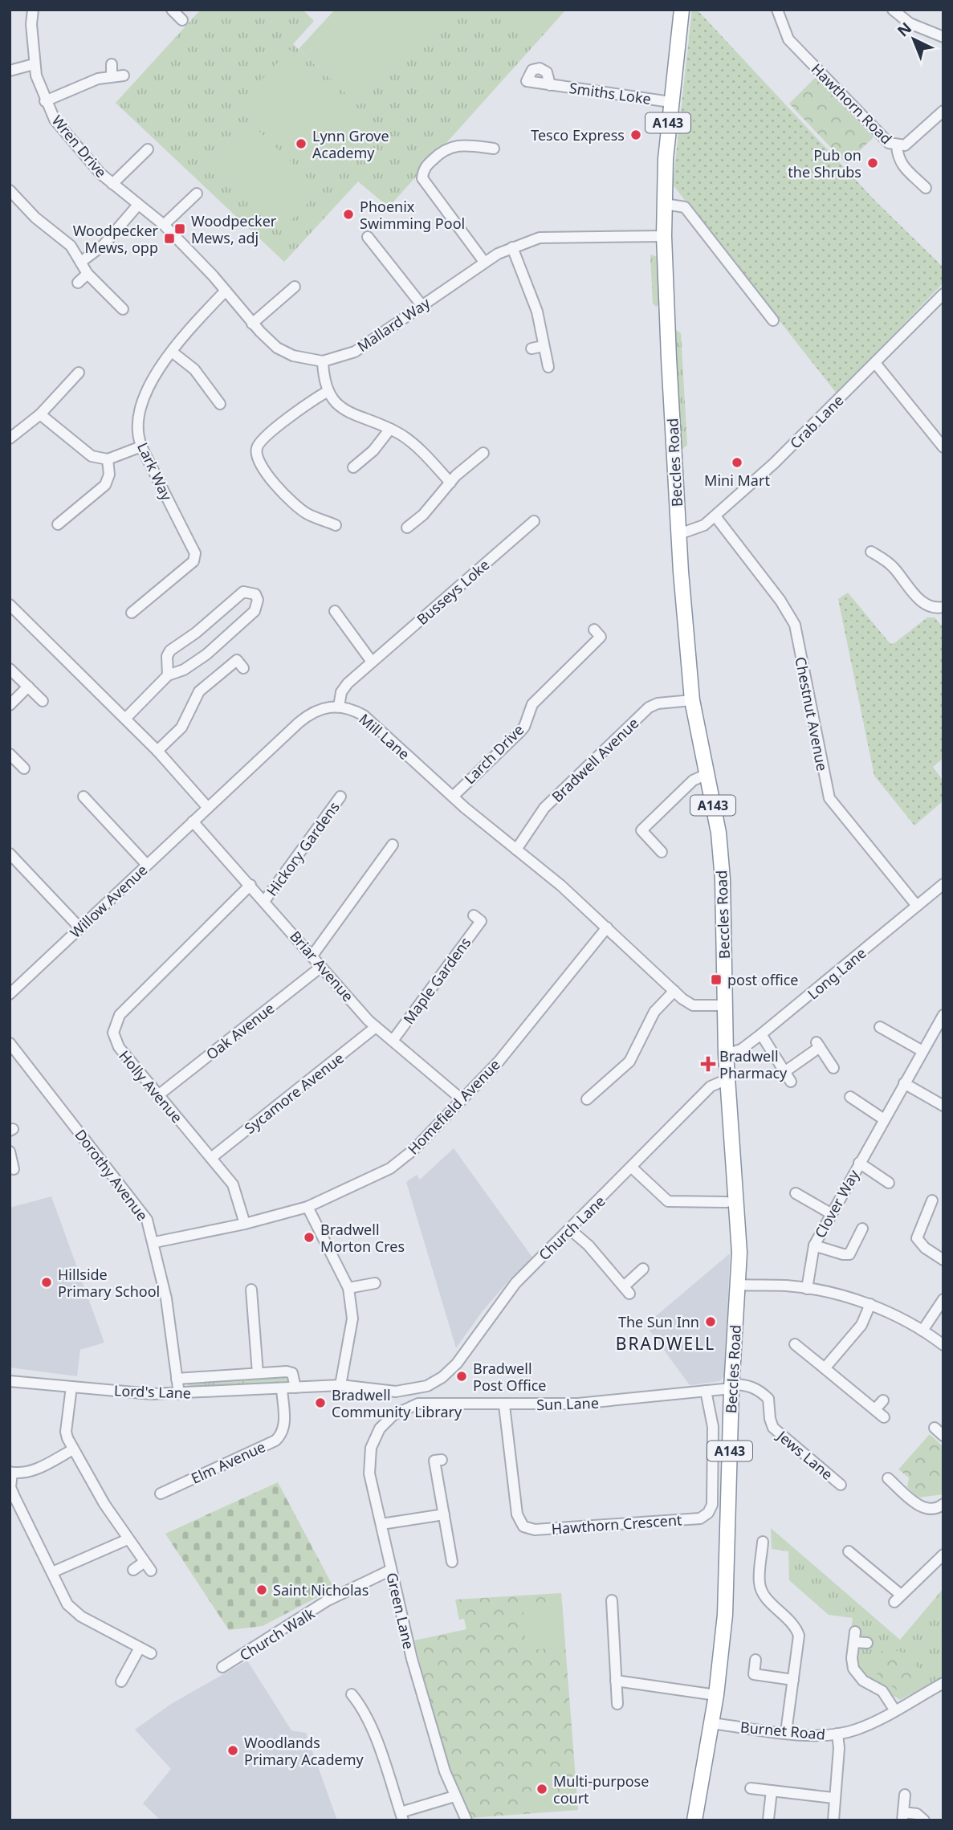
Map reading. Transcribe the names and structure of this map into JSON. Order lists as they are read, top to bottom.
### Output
{
  "streets": {
    "highway": ["A143", "Beccles Road"],
    "street": [
      "Smiths Loke",
      "Hawthorn Road",
      "Wren Drive",
      "Mallard Way",
      "Crab Lane",
      "Lark Way",
      "Busseys Loke",
      "Chestnut Avenue",
      "Mill Lane",
      "Larch Drive",
      "Bradwell Avenue",
      "Hickory Gardens",
      "Willow Avenue",
      "Briar Avenue",
      "Long Lane",
      "Maple Gardens",
      "Oak Avenue",
      "Holly Avenue",
      "Sycamore Avenue",
      "Homefield Avenue",
      "Dorothy Avenue",
      "Clover Way",
      "Church Lane",
      "Lord's Lane",
      "Sun Lane",
      "Jews Lane",
      "Elm Avenue",
      "Hawthorn Crescent",
      "Green Lane",
      "Church Walk",
      "Burnet Road"
    ]
  },
  "crossings": [
    ["Smiths Loke", "Beccles Road"],
    ["Wren Drive", "Mallard Way"],
    ["Mallard Way", "Beccles Road"],
    ["Mallard Way", "Lark Way"],
    ["Crab Lane", "Beccles Road"],
    ["Crab Lane", "Chestnut Avenue"],
    ["Beccles Road", "Mill Lane"],
    ["Beccles Road", "Bradwell Avenue"],
    ["Beccles Road", "Long Lane"],
    ["Beccles Road", "Church Lane"],
    ["Beccles Road", "Sun Lane"],
    ["Beccles Road", "Jews Lane"],
    ["Beccles Road", "Burnet Road"],
    ["Busseys Loke", "Mill Lane"],
    ["Chestnut Avenue", "Long Lane"],
    ["Mill Lane", "Larch Drive"],
    ["Mill Lane", "Bradwell Avenue"],
    ["Mill Lane", "Homefield Avenue"],
    ["Hickory Gardens", "Briar Avenue"],
    ["Willow Avenue", "Briar Avenue"],
    ["Briar Avenue", "Maple Gardens"],
    ["Briar Avenue", "Oak Avenue"],
    ["Briar Avenue", "Holly Avenue"],
    ["Briar Avenue", "Sycamore Avenue"],
    ["Briar Avenue", "Homefield Avenue"],
    ["Oak Avenue", "Holly Avenue"],
    ["Holly Avenue", "Sycamore Avenue"],
    ["Holly Avenue", "Homefield Avenue"],
    ["Homefield Avenue", "Dorothy Avenue"],
    ["Dorothy Avenue", "Lord's Lane"],
    ["Church Lane", "Lord's Lane"],
    ["Lord's Lane", "Elm Avenue"],
    ["Sun Lane", "Jews Lane"],
    ["Sun Lane", "Hawthorn Crescent"],
    ["Sun Lane", "Green Lane"],
    ["Green Lane", "Church Walk"]
  ],
  "districts": ["BRADWELL"],
  "places": {
    "other": [
      "Tesco Express",
      "Lynn Grove Academy",
      "Pub on the Shrubs",
      "Phoenix Swimming Pool",
      "Mini Mart",
      "Bradwell Morton Cres",
      "Hillside Primary School",
      "The Sun Inn",
      "Bradwell Post Office",
      "Bradwell Community Library",
      "Saint Nicholas",
      "Woodlands Primary Academy",
      "Multi-purpose court"
    ],
    "transit": ["Woodpecker Mews, adj", "Woodpecker Mews, opp", "post office"],
    "health": ["Bradwell Pharmacy"]
  },
  "north": "top left"
}
